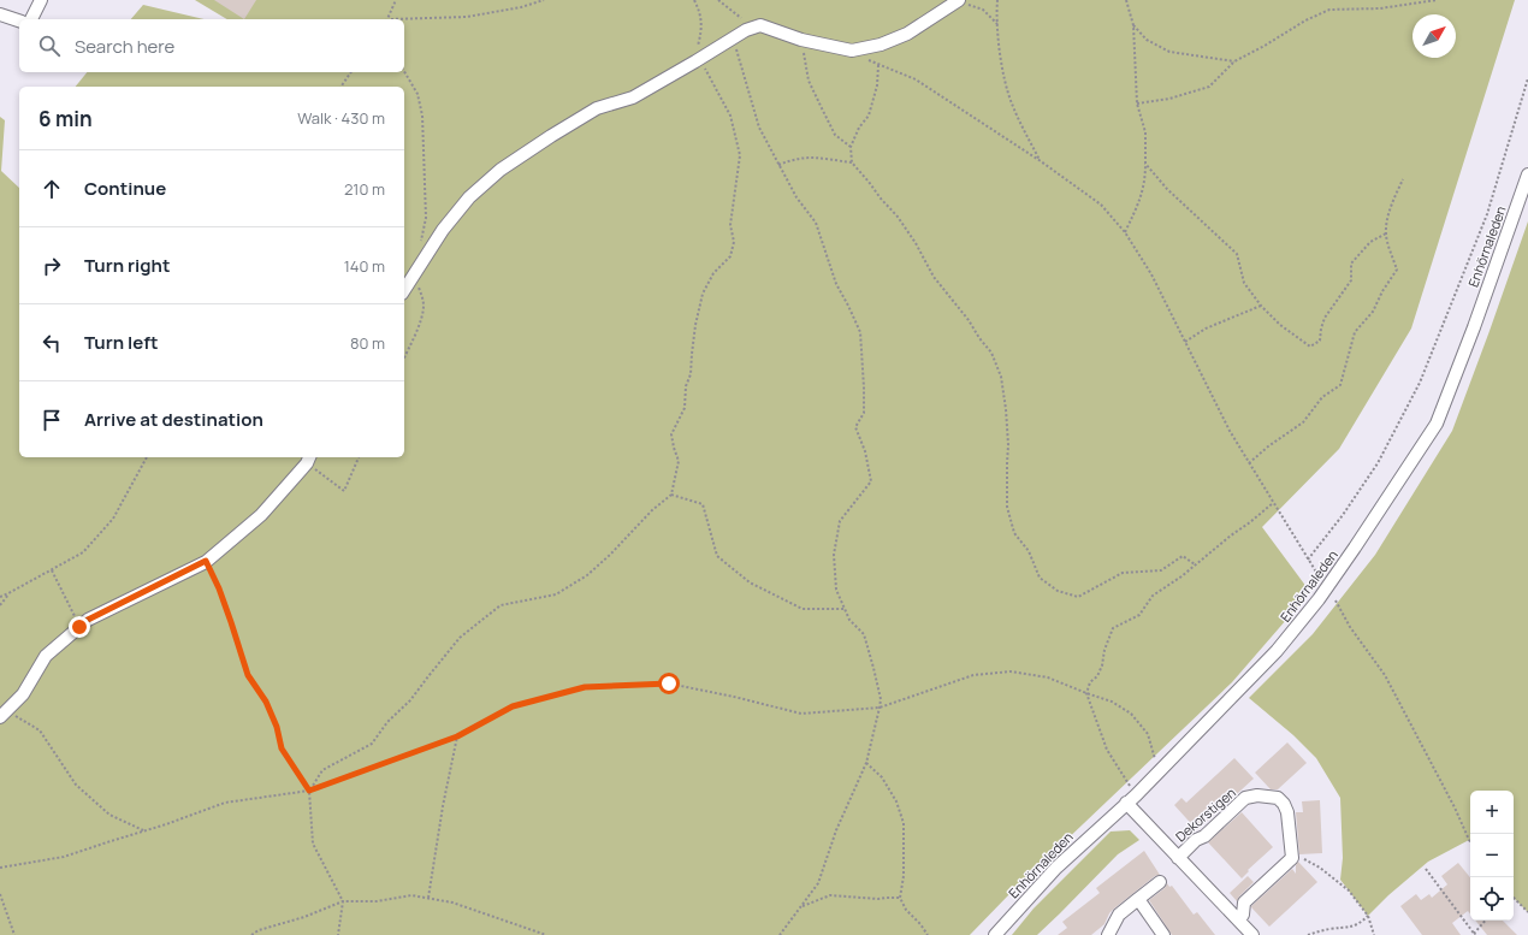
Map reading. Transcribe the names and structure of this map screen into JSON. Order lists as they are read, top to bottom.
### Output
{
  "streets": {
    "street": ["Enhörnaleden", "Dekorstigen"]
  },
  "north": "top right",
  "page": {
    "search": "Search here",
    "heading": ["6 min", "Walk · 430 m"],
    "list": [
      ["Continue", "210 m"],
      ["Turn right", "140 m"],
      ["Turn left", "80 m"],
      "Arrive at destination"
    ],
    "map_buttons": ["+", "−"]
  }
}
